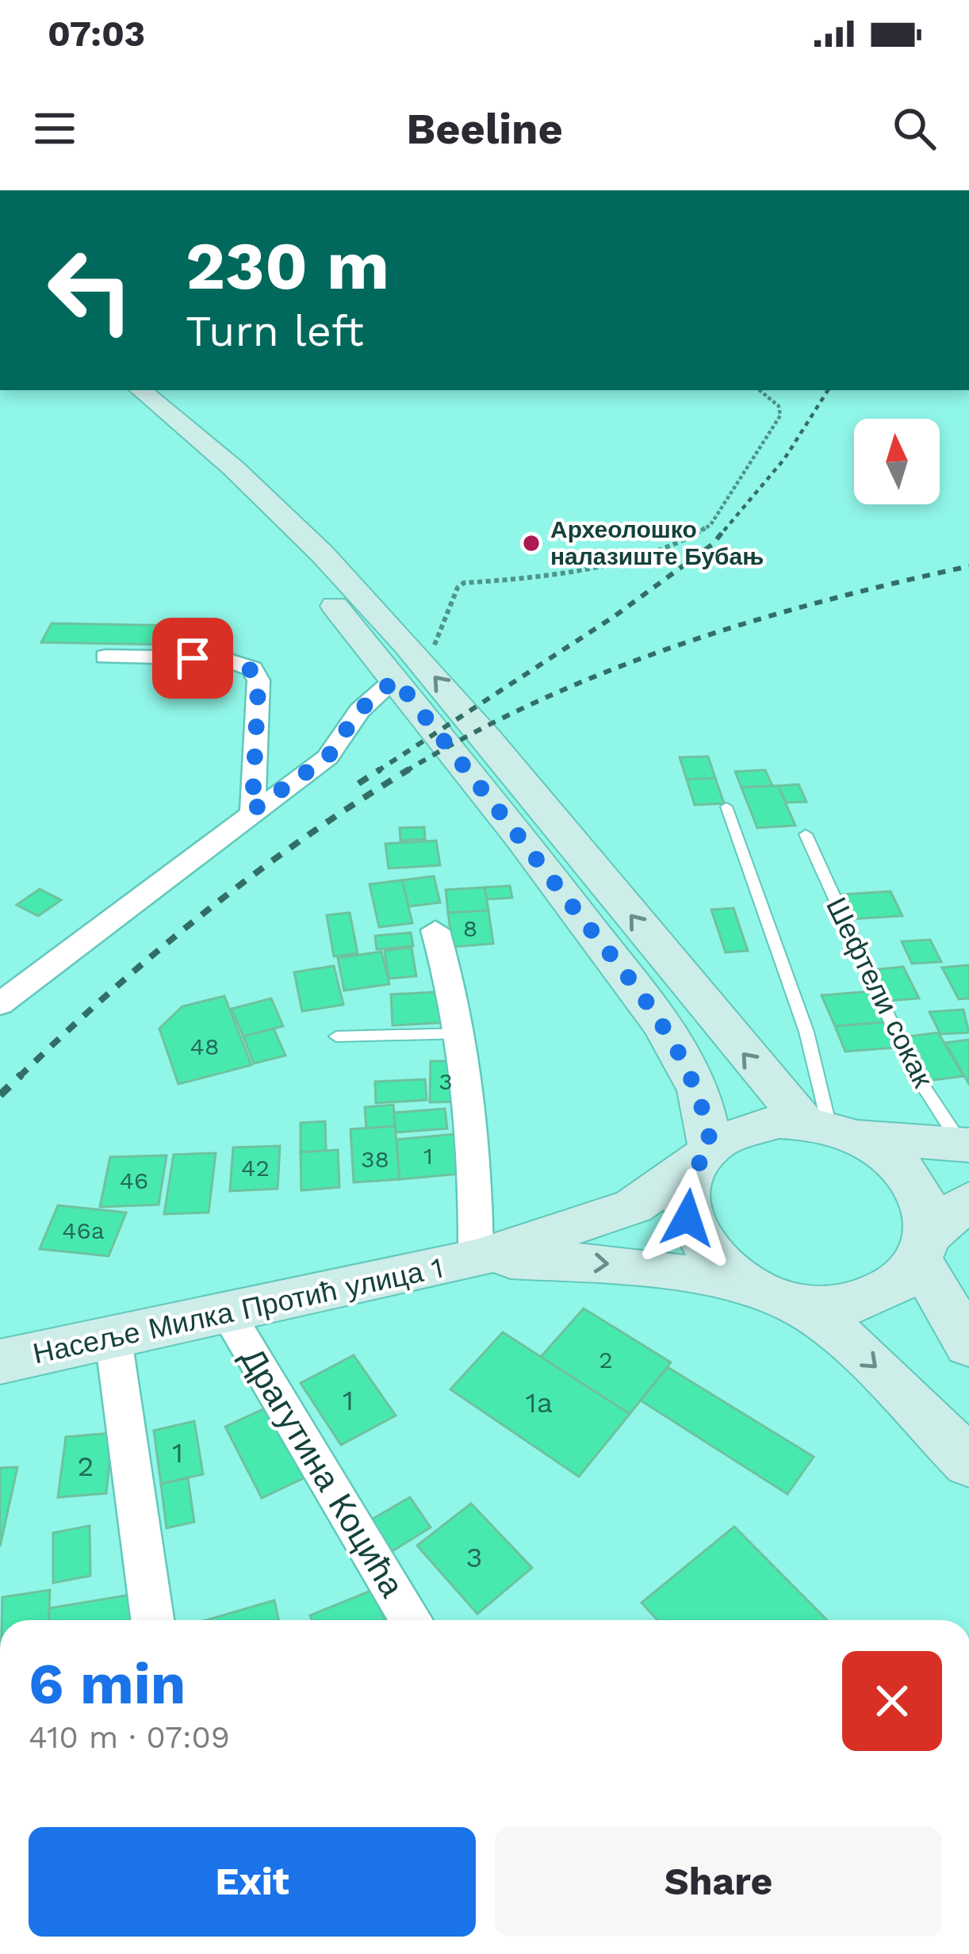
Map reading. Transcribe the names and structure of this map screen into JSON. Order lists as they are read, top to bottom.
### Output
{
  "streets": {
    "main road": ["Насеље Милка Протић улица 1"],
    "street": ["Драгутина Коцића"],
    "lane": ["Шефтели сокак"]
  },
  "crossings": [
    ["Насеље Милка Протић улица 1", "Драгутина Коцића"]
  ],
  "places": ["Археолошко налазиште Бубањ"],
  "house_numbers": [
    "8",
    "48",
    "3",
    "1",
    "38",
    "42",
    "46",
    "46a",
    "2",
    "1",
    "1a",
    "1",
    "2",
    "3"
  ],
  "north": "top",
  "page": {
    "status": "07:03",
    "header": "Beeline",
    "turn": ["230 m", "Turn left"],
    "heading": ["6 min", "410 m · 07:09"],
    "buttons": ["Exit", "Share"]
  }
}
